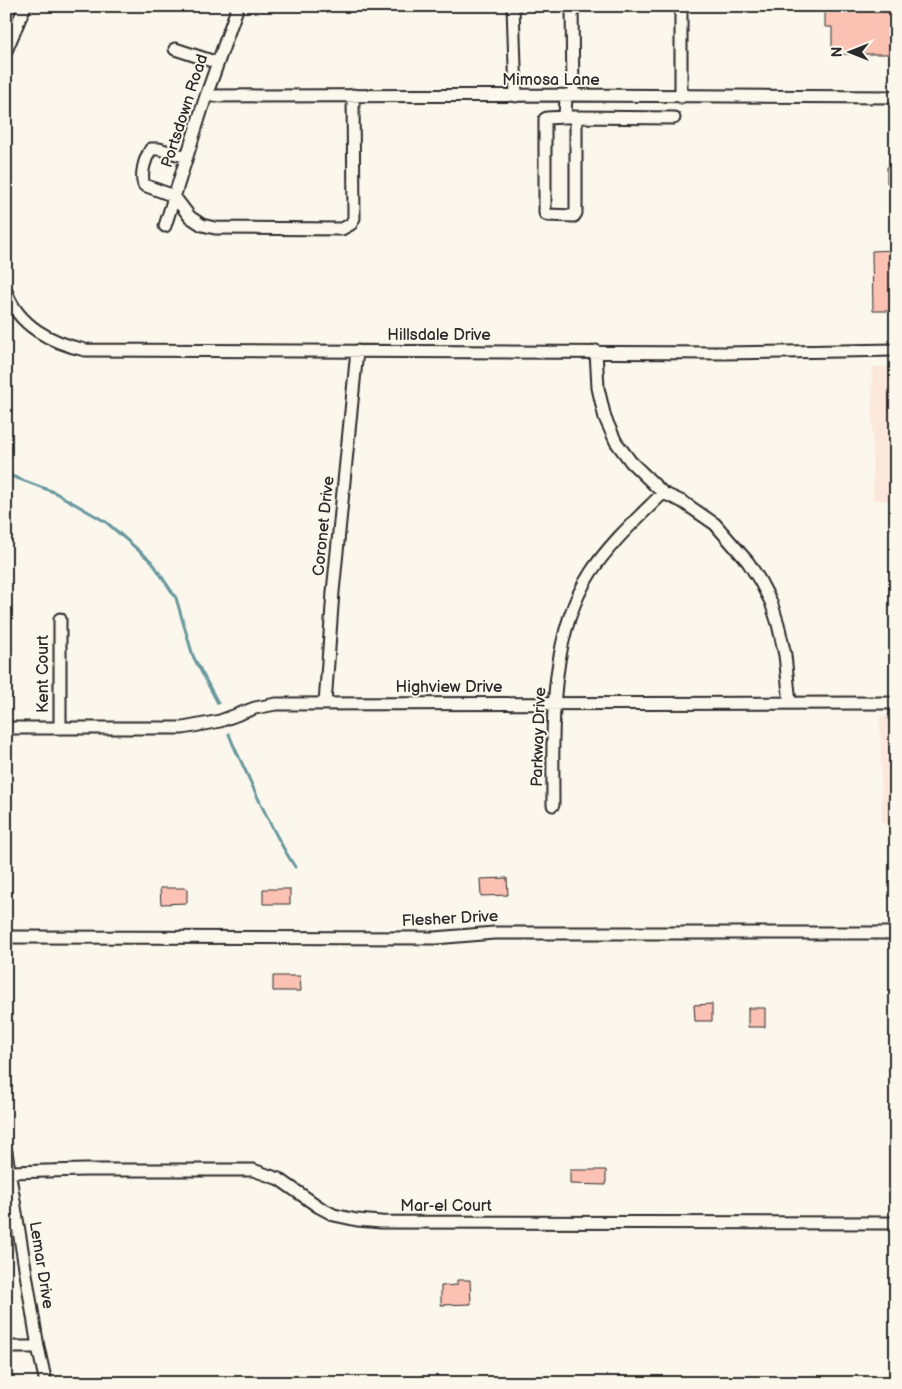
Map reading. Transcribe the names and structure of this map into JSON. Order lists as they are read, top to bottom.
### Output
{
  "streets": {
    "street": [
      "Mimosa Lane",
      "Portsdown Road",
      "Hillsdale Drive",
      "Coronet Drive",
      "Kent Court",
      "Highview Drive",
      "Parkway Drive",
      "Flesher Drive",
      "Mar-el Court",
      "Lemar Drive"
    ]
  },
  "crossings": [
    ["Mimosa Lane", "Portsdown Road"],
    ["Hillsdale Drive", "Coronet Drive"],
    ["Coronet Drive", "Highview Drive"],
    ["Kent Court", "Highview Drive"],
    ["Highview Drive", "Parkway Drive"],
    ["Mar-el Court", "Lemar Drive"]
  ],
  "north": "left"
}
